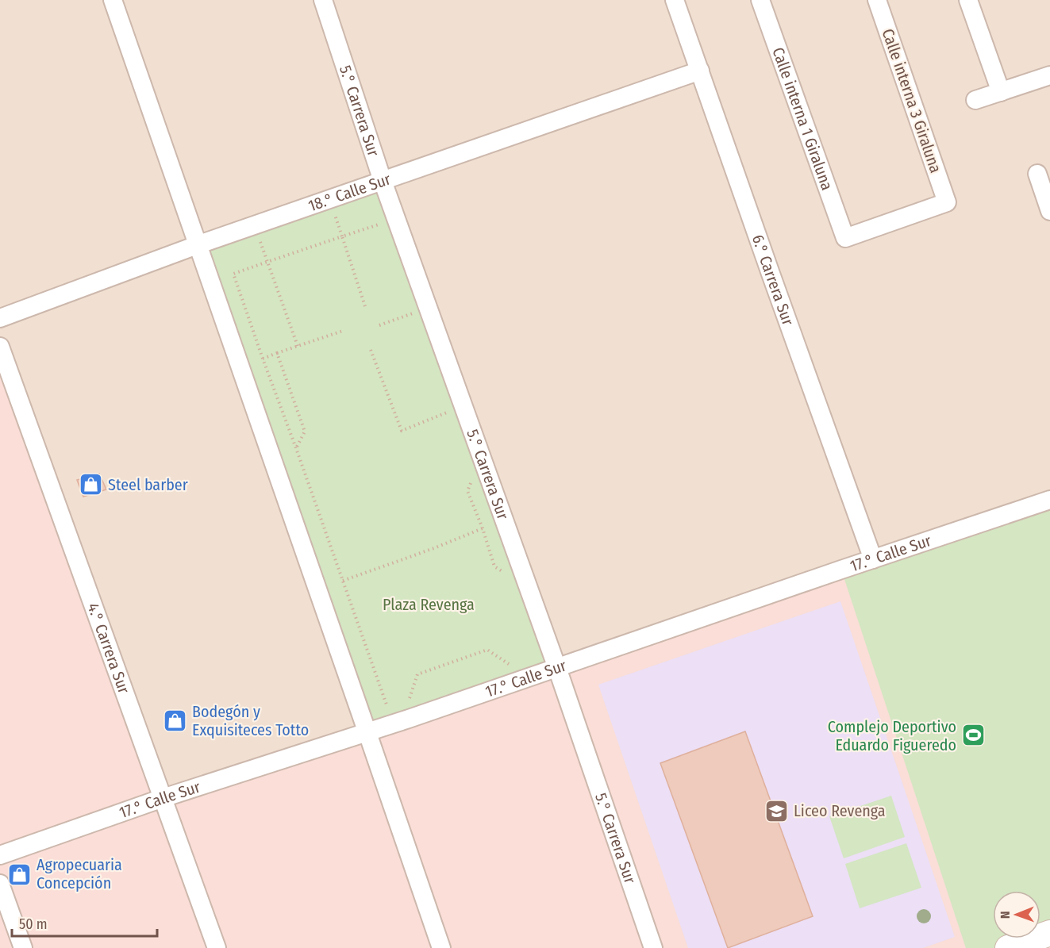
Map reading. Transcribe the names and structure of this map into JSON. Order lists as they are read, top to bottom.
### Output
{
  "streets": {
    "street": [
      "Calle interna 3 Giraluna",
      "5.° Carrera Sur",
      "Calle interna 1 Giraluna",
      "18.° Calle Sur",
      "6.° Carrera Sur",
      "17.° Calle Sur",
      "4.° Carrera Sur"
    ]
  },
  "crossings": [
    ["Calle interna 3 Giraluna", "Calle interna 1 Giraluna"],
    ["5.° Carrera Sur", "18.° Calle Sur"],
    ["5.° Carrera Sur", "17.° Calle Sur"],
    ["18.° Calle Sur", "6.° Carrera Sur"],
    ["6.° Carrera Sur", "17.° Calle Sur"],
    ["17.° Calle Sur", "4.° Carrera Sur"]
  ],
  "parks": ["Plaza Revenga"],
  "places": {
    "shop": ["Steel barber", "Bodegón y Exquisiteces Totto", "Agropecuaria Concepción"],
    "sports": ["Complejo Deportivo Eduardo Figueredo"],
    "school or university": ["Liceo Revenga"]
  },
  "scale_bar": "50 m",
  "north": "left"
}
